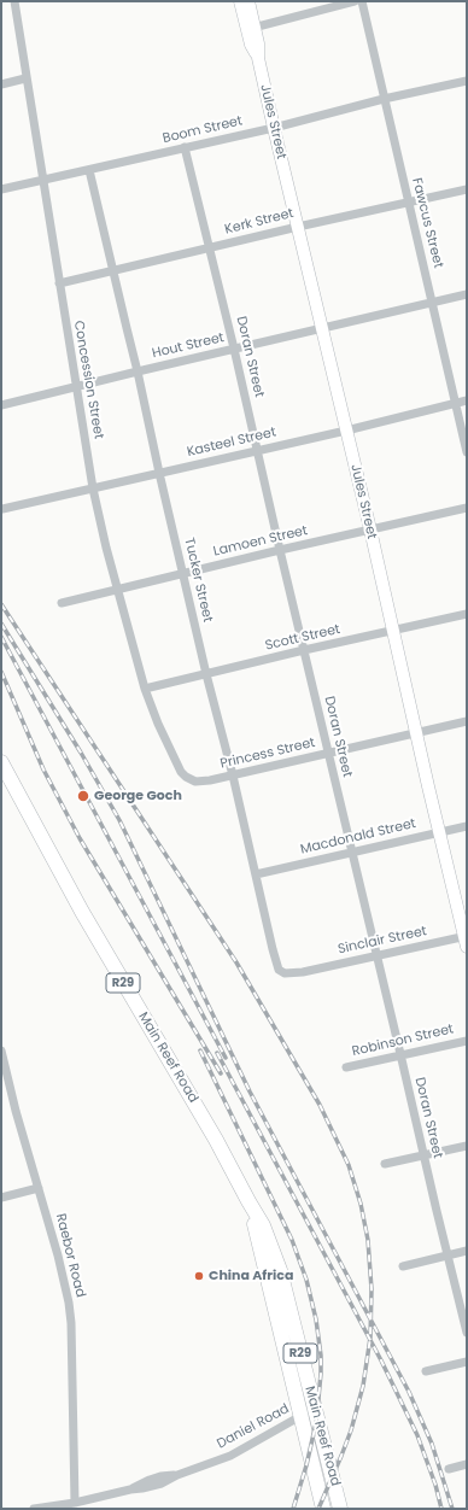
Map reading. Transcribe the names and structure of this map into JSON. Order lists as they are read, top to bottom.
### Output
{
  "streets": {
    "main road": ["Jules Street", "R29", "Main Reef Road"],
    "street": [
      "Boom Street",
      "Kerk Street",
      "Fawcus Street",
      "Hout Street",
      "Doran Street",
      "Concession Street",
      "Kasteel Street",
      "Lamoen Street",
      "Tucker Street",
      "Scott Street",
      "Princess Street",
      "Macdonald Street",
      "Sinclair Street",
      "Robinson Street",
      "Raebor Road",
      "Daniel Road"
    ]
  },
  "crossings": [
    ["Jules Street", "Boom Street"],
    ["Jules Street", "Kerk Street"],
    ["Jules Street", "Hout Street"],
    ["Jules Street", "Kasteel Street"],
    ["Jules Street", "Lamoen Street"],
    ["Jules Street", "Scott Street"],
    ["Jules Street", "Princess Street"],
    ["Jules Street", "Macdonald Street"],
    ["Jules Street", "Sinclair Street"],
    ["Boom Street", "Fawcus Street"],
    ["Boom Street", "Doran Street"],
    ["Boom Street", "Concession Street"],
    ["Boom Street", "Tucker Street"],
    ["Kerk Street", "Fawcus Street"],
    ["Kerk Street", "Doran Street"],
    ["Kerk Street", "Concession Street"],
    ["Kerk Street", "Tucker Street"],
    ["Fawcus Street", "Hout Street"],
    ["Fawcus Street", "Kasteel Street"],
    ["Hout Street", "Doran Street"],
    ["Hout Street", "Concession Street"],
    ["Hout Street", "Tucker Street"],
    ["Doran Street", "Kasteel Street"],
    ["Doran Street", "Lamoen Street"],
    ["Doran Street", "Scott Street"],
    ["Doran Street", "Princess Street"],
    ["Doran Street", "Macdonald Street"],
    ["Doran Street", "Sinclair Street"],
    ["Doran Street", "Robinson Street"],
    ["Concession Street", "Kasteel Street"],
    ["Concession Street", "Lamoen Street"],
    ["Concession Street", "Scott Street"],
    ["Concession Street", "Princess Street"],
    ["Kasteel Street", "Tucker Street"],
    ["Lamoen Street", "Tucker Street"],
    ["Tucker Street", "Scott Street"],
    ["Tucker Street", "Princess Street"],
    ["Tucker Street", "Macdonald Street"],
    ["Tucker Street", "Sinclair Street"],
    ["Main Reef Road", "Daniel Road"],
    ["Raebor Road", "Daniel Road"]
  ],
  "places": ["George Goch", "China Africa"]
}
